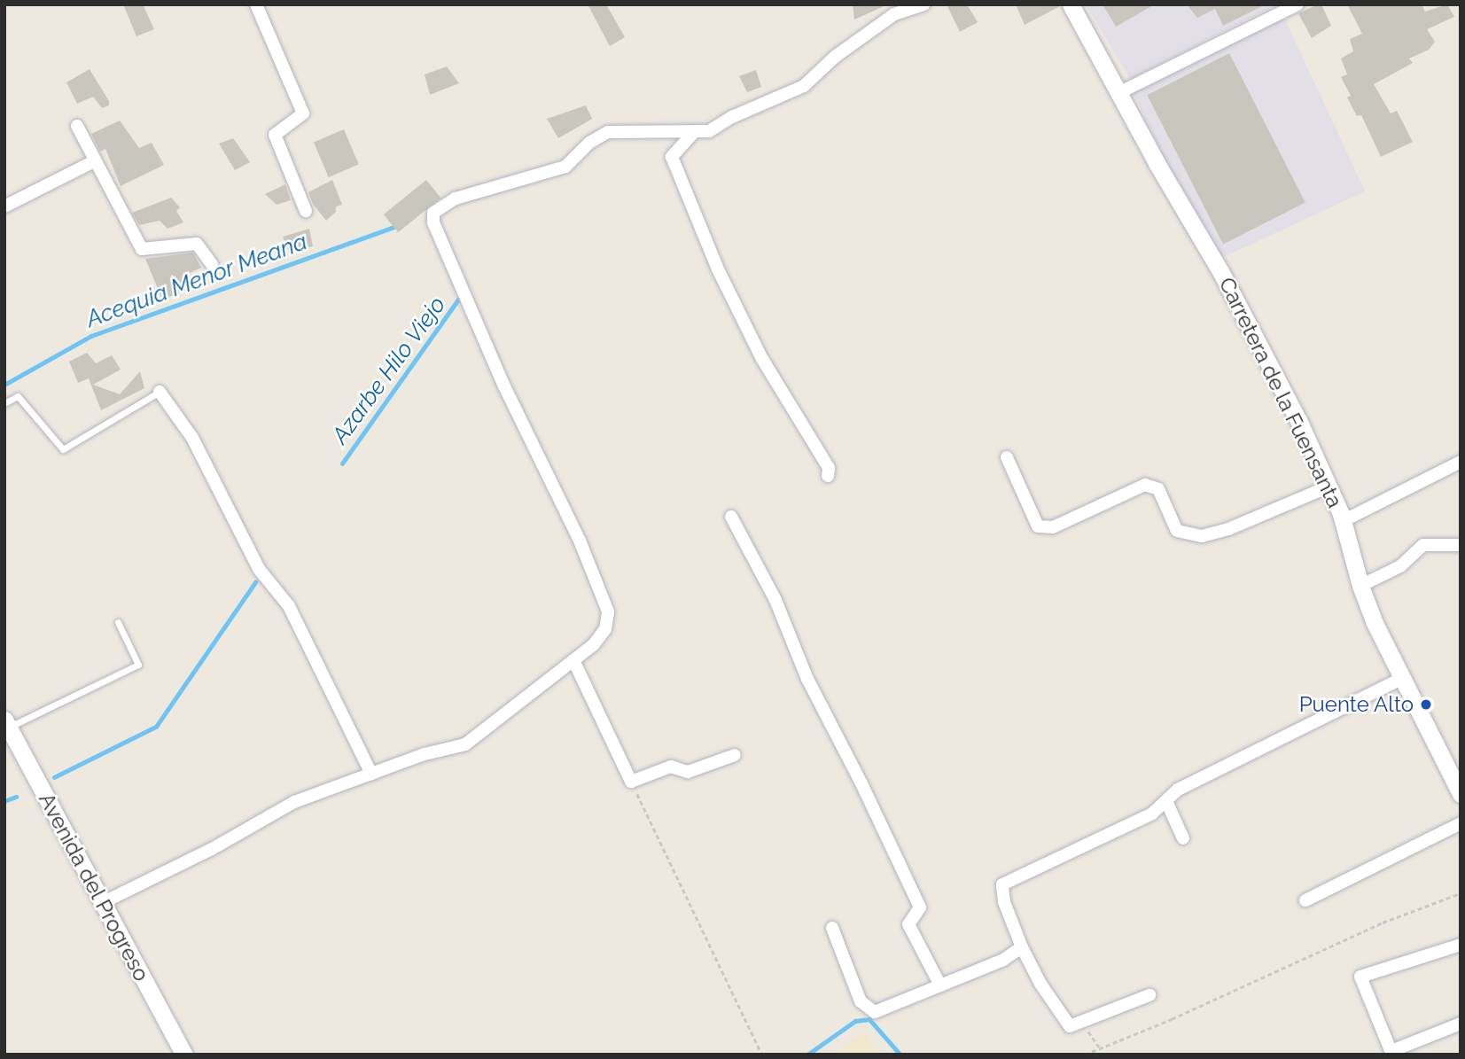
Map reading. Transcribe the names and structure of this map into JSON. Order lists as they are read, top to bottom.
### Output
{
  "streets": {
    "main road": ["Carretera de la Fuensanta", "Avenida del Progreso"]
  },
  "water": ["Acequia Menor Meana", "Azarbe Hilo Viejo"],
  "places": ["Puente Alto"]
}
